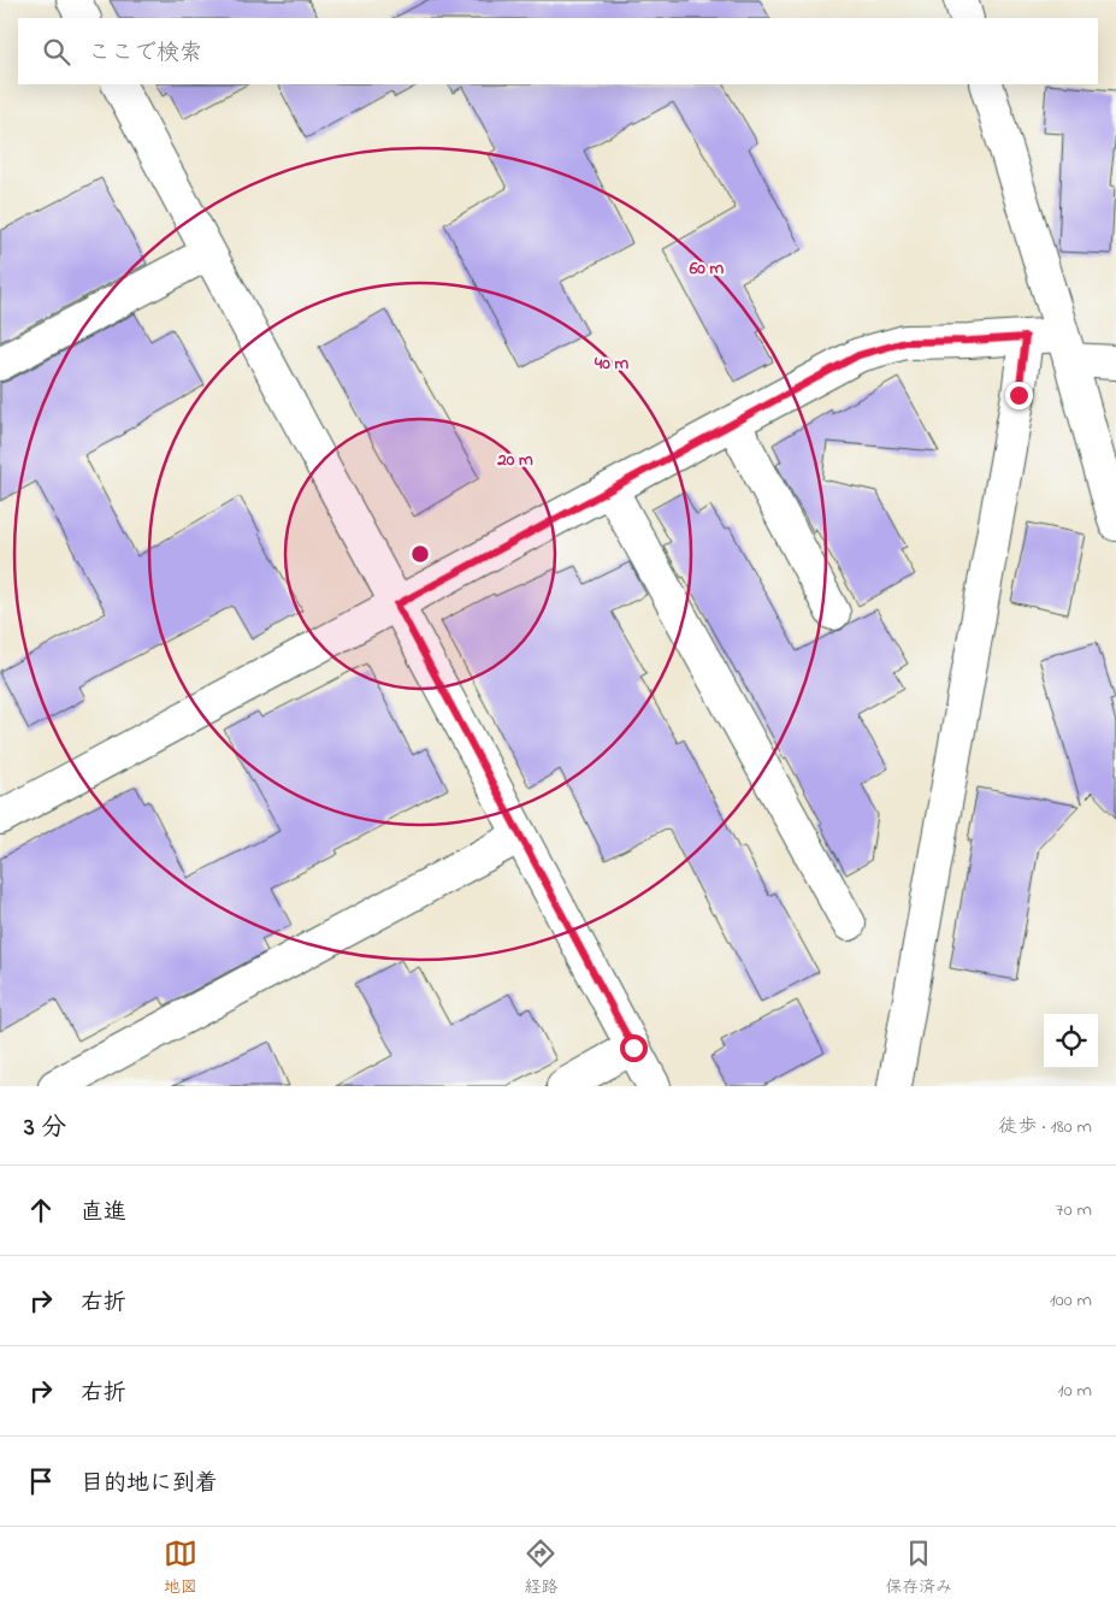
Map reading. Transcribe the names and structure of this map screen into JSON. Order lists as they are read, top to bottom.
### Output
{
  "page": {
    "search": "ここで検索",
    "heading": ["3 分", "徒歩 · 180 m"],
    "list": [
      ["直進", "70 m"],
      ["右折", "100 m"],
      ["右折", "10 m"],
      "目的地に到着"
    ],
    "nav": ["地図", "経路", "保存済み"]
  },
  "rings": ["60 m", "40 m", "20 m"]
}
